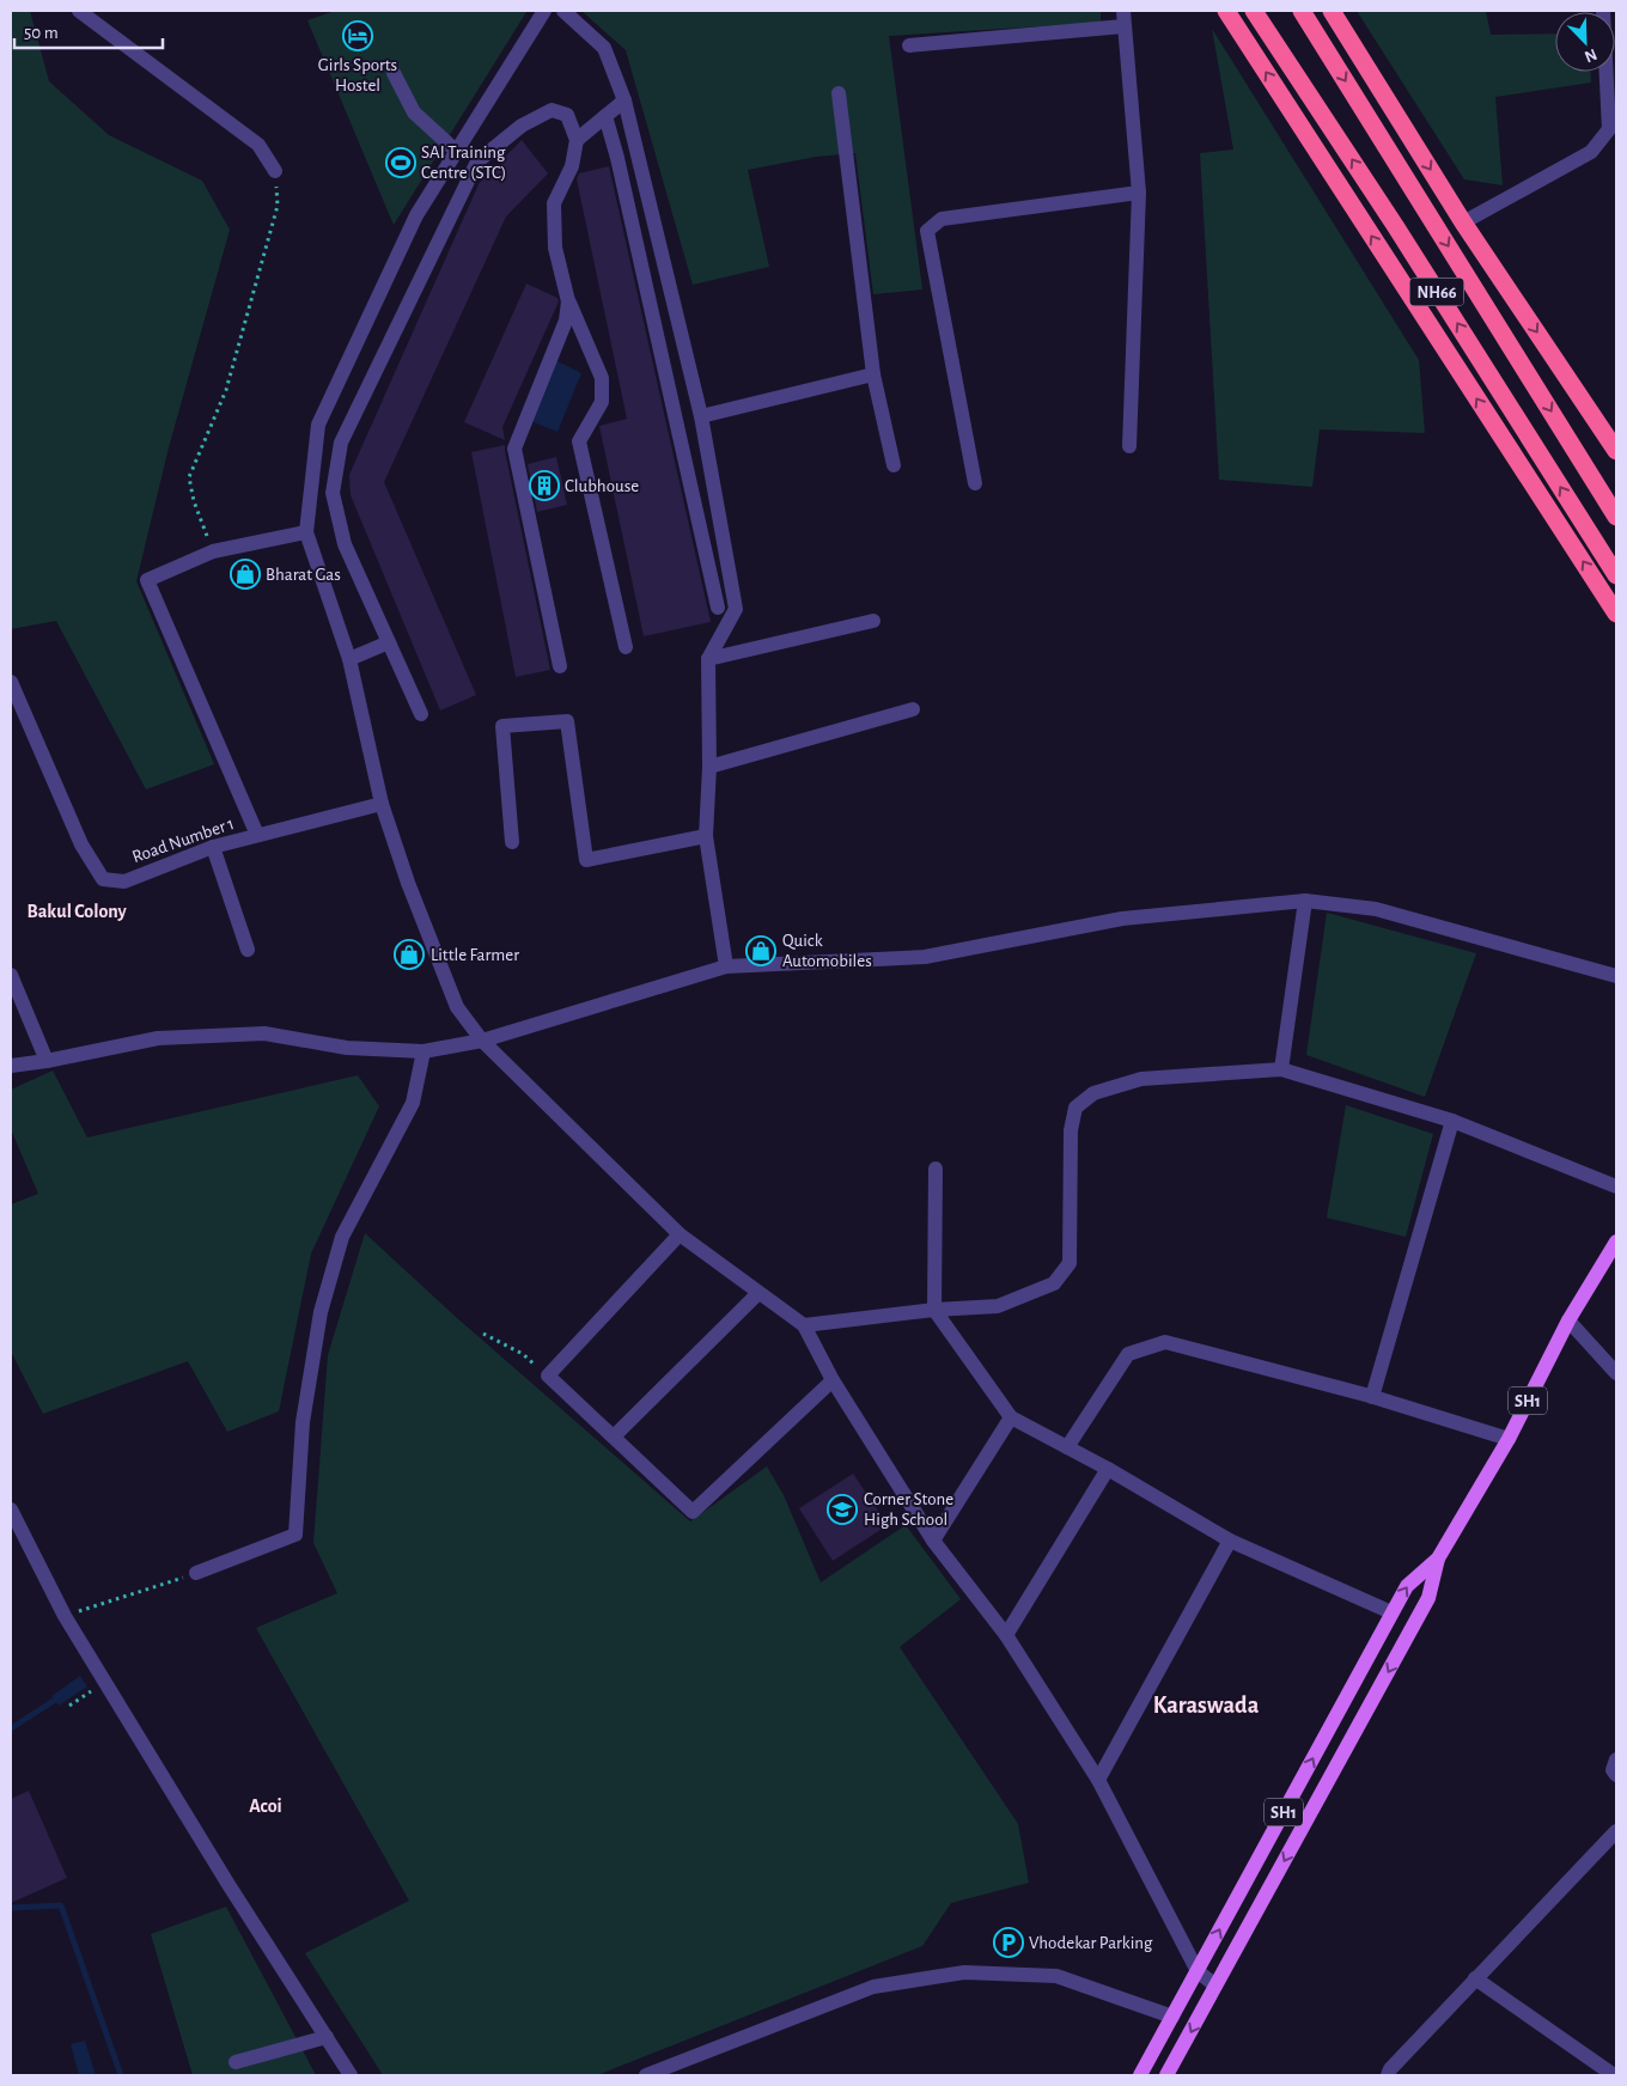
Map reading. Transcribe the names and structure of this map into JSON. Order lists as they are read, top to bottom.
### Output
{
  "streets": {
    "highway": ["NH66"],
    "main road": ["SH1"],
    "street": ["Road Number 1"]
  },
  "districts": ["Bakul Colony", "Karaswada", "Acoi"],
  "places": {
    "hotel": ["Girls Sports Hostel"],
    "sports": ["SAI Training Centre (STC)"],
    "building": ["Clubhouse"],
    "shop": ["Bharat Gas", "Quick Automobiles", "Little Farmer"],
    "school or university": ["Corner Stone High School"],
    "parking": ["Vhodekar Parking"]
  },
  "scale_bar": "50 m",
  "north": "bottom right"
}
